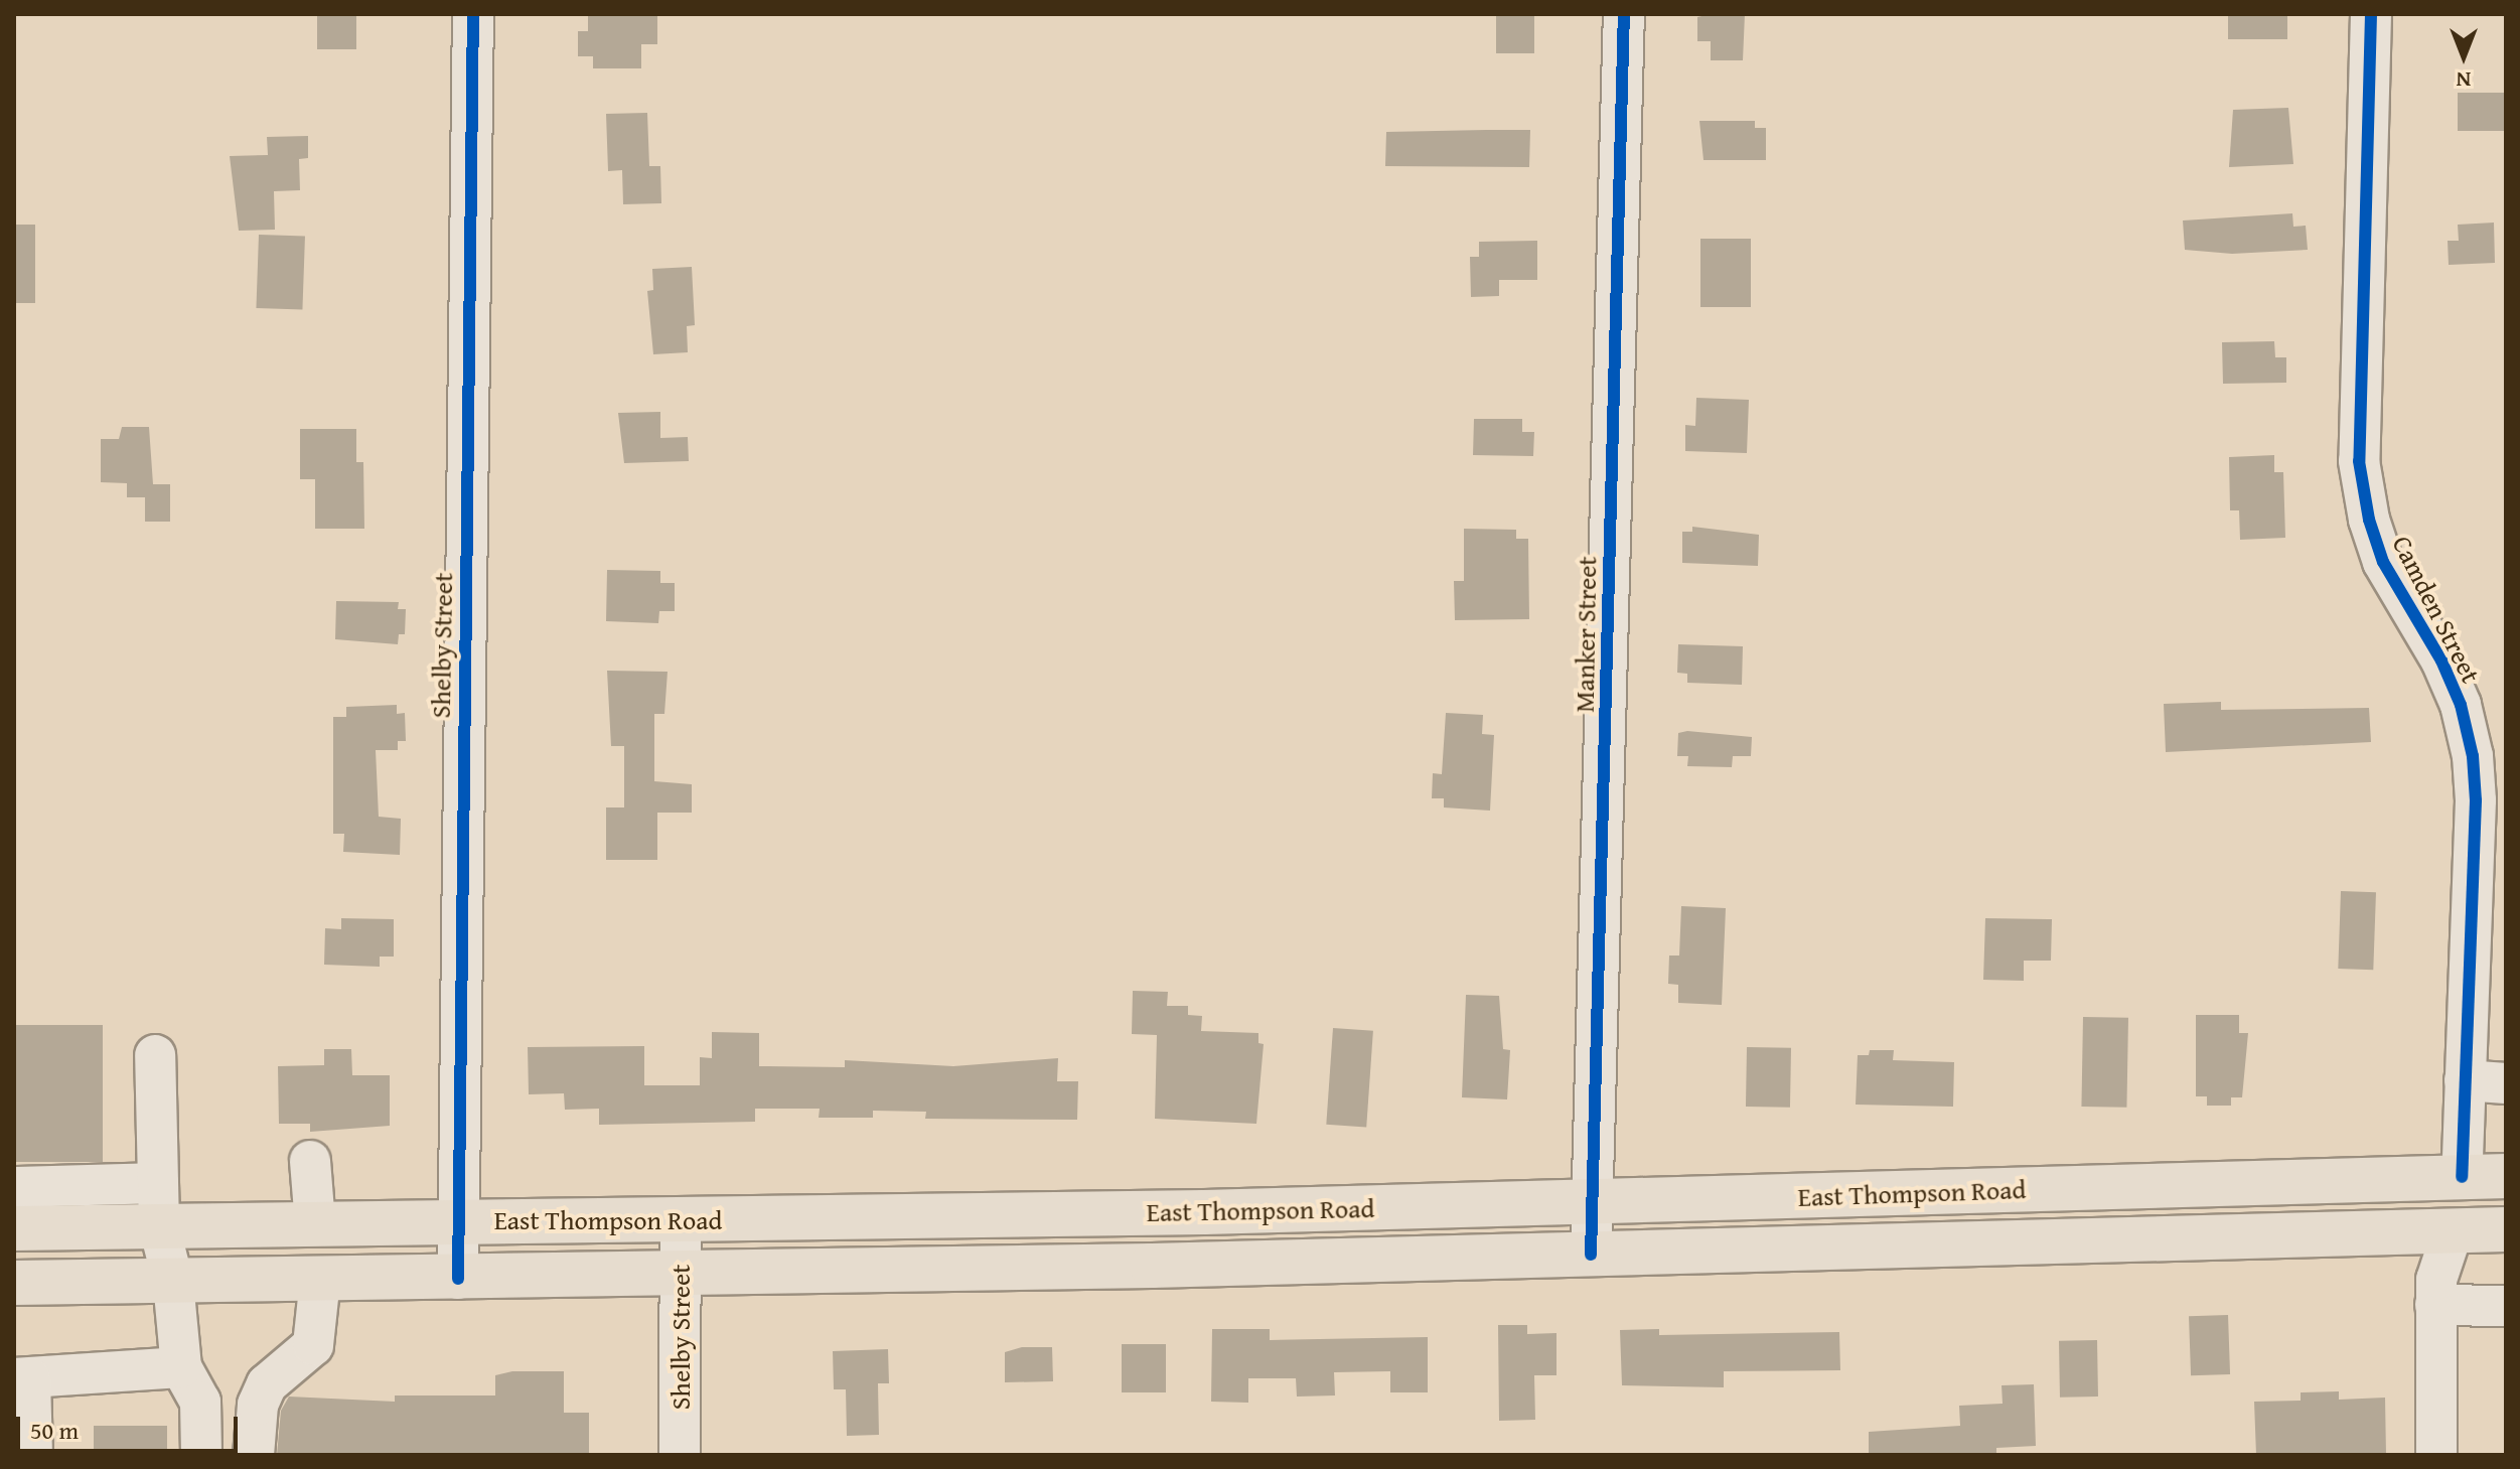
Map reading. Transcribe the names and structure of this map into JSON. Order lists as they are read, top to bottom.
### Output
{
  "streets": {
    "main road": ["East Thompson Road"],
    "street": ["Camden Street", "Manker Street", "Shelby Street"]
  },
  "crossings": [
    ["Camden Street", "East Thompson Road"],
    ["Manker Street", "East Thompson Road"],
    ["Shelby Street", "East Thompson Road"]
  ],
  "scale_bar": "50 m",
  "north": "bottom"
}
